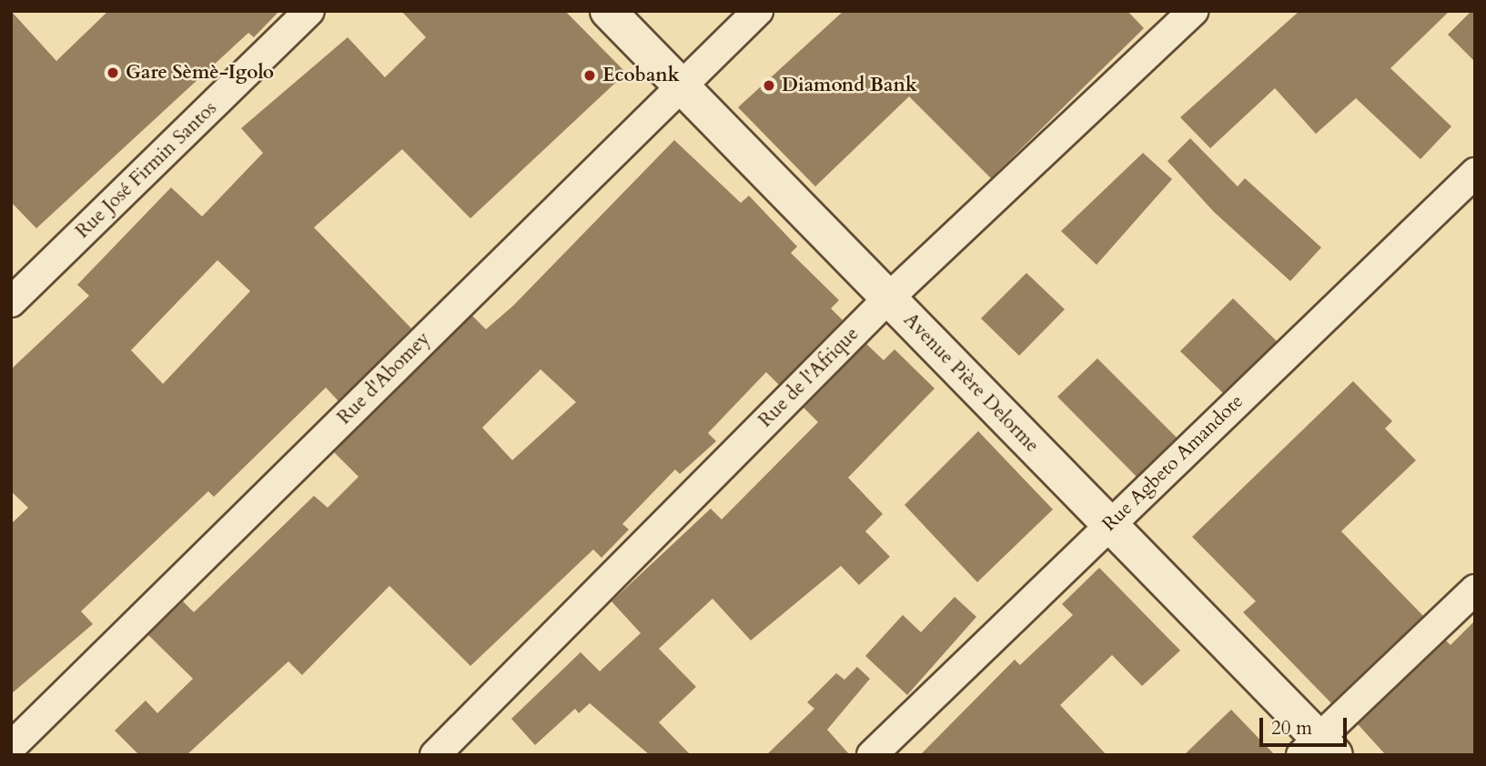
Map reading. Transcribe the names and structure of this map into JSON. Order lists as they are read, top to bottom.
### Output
{
  "streets": {
    "main road": ["Avenue Pière Delorme"],
    "street": [
      "Rue José Firmin Santos",
      "Rue de l'Afrique",
      "Rue d'Abomey",
      "Rue Agbeto Amandote"
    ]
  },
  "crossings": [
    ["Rue de l'Afrique", "Avenue Pière Delorme"],
    ["Rue d'Abomey", "Avenue Pière Delorme"],
    ["Avenue Pière Delorme", "Rue Agbeto Amandote"]
  ],
  "places": ["Gare Sèmè-Igolo", "Ecobank", "Diamond Bank"],
  "scale_bar": "20 m"
}
